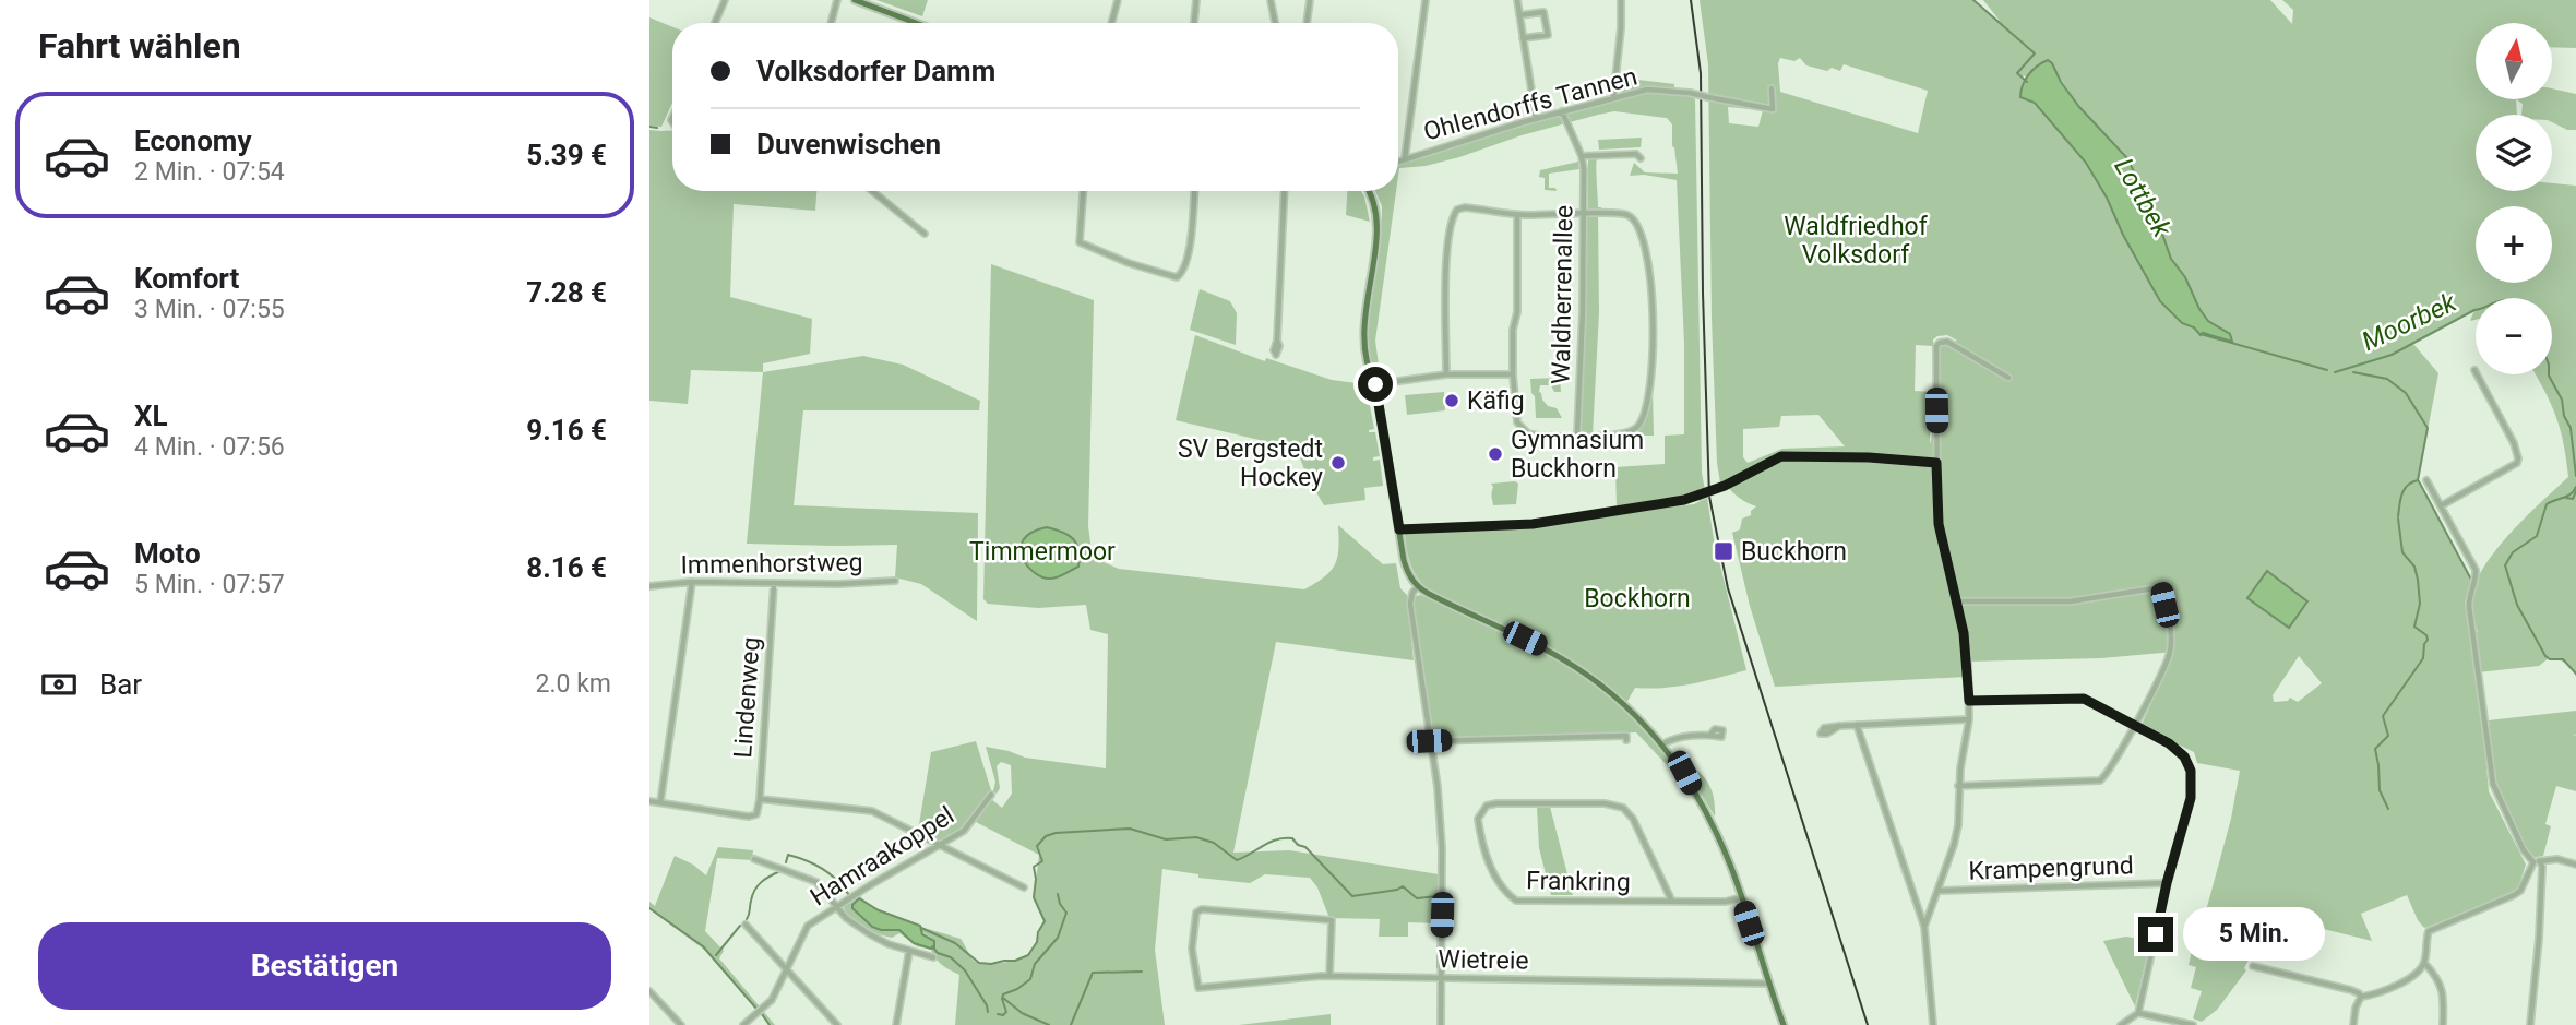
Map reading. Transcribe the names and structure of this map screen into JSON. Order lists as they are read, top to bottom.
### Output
{
  "streets": {
    "street": [
      "Ohlendorffs Tannen",
      "Waldherrenallee",
      "Immenhorstweg",
      "Lindenweg",
      "Hamraakoppel",
      "Krampengrund",
      "Frankring",
      "Wietreie"
    ]
  },
  "crossings": [
    ["Ohlendorffs Tannen", "Waldherrenallee"],
    ["Immenhorstweg", "Lindenweg"]
  ],
  "water": ["Lottbek", "Moorbek"],
  "parks": ["Waldfriedhof Volksdorf", "Timmermoor", "Bockhorn"],
  "places": {
    "other": ["Käfig", "Gymnasium Buckhorn", "SV Bergstedt Hockey"],
    "transit": ["Buckhorn"]
  },
  "north": "top",
  "page": {
    "heading": "Fahrt wählen",
    "map_buttons": ["+", "−"],
    "banner": ["Volksdorfer Damm", "Duvenwischen"],
    "list": [
      {
        "name": "Economy",
        "note": "2 Min. · 07:54",
        "value": "5.39 €"
      },
      {
        "name": "Komfort",
        "note": "3 Min. · 07:55",
        "value": "7.28 €"
      },
      {
        "name": "XL",
        "note": "4 Min. · 07:56",
        "value": "9.16 €"
      },
      {
        "name": "Moto",
        "note": "5 Min. · 07:57",
        "value": "8.16 €"
      }
    ],
    "pay": ["Bar", "2.0 km"],
    "buttons": "Bestätigen",
    "bubble": "5 Min."
  }
}
